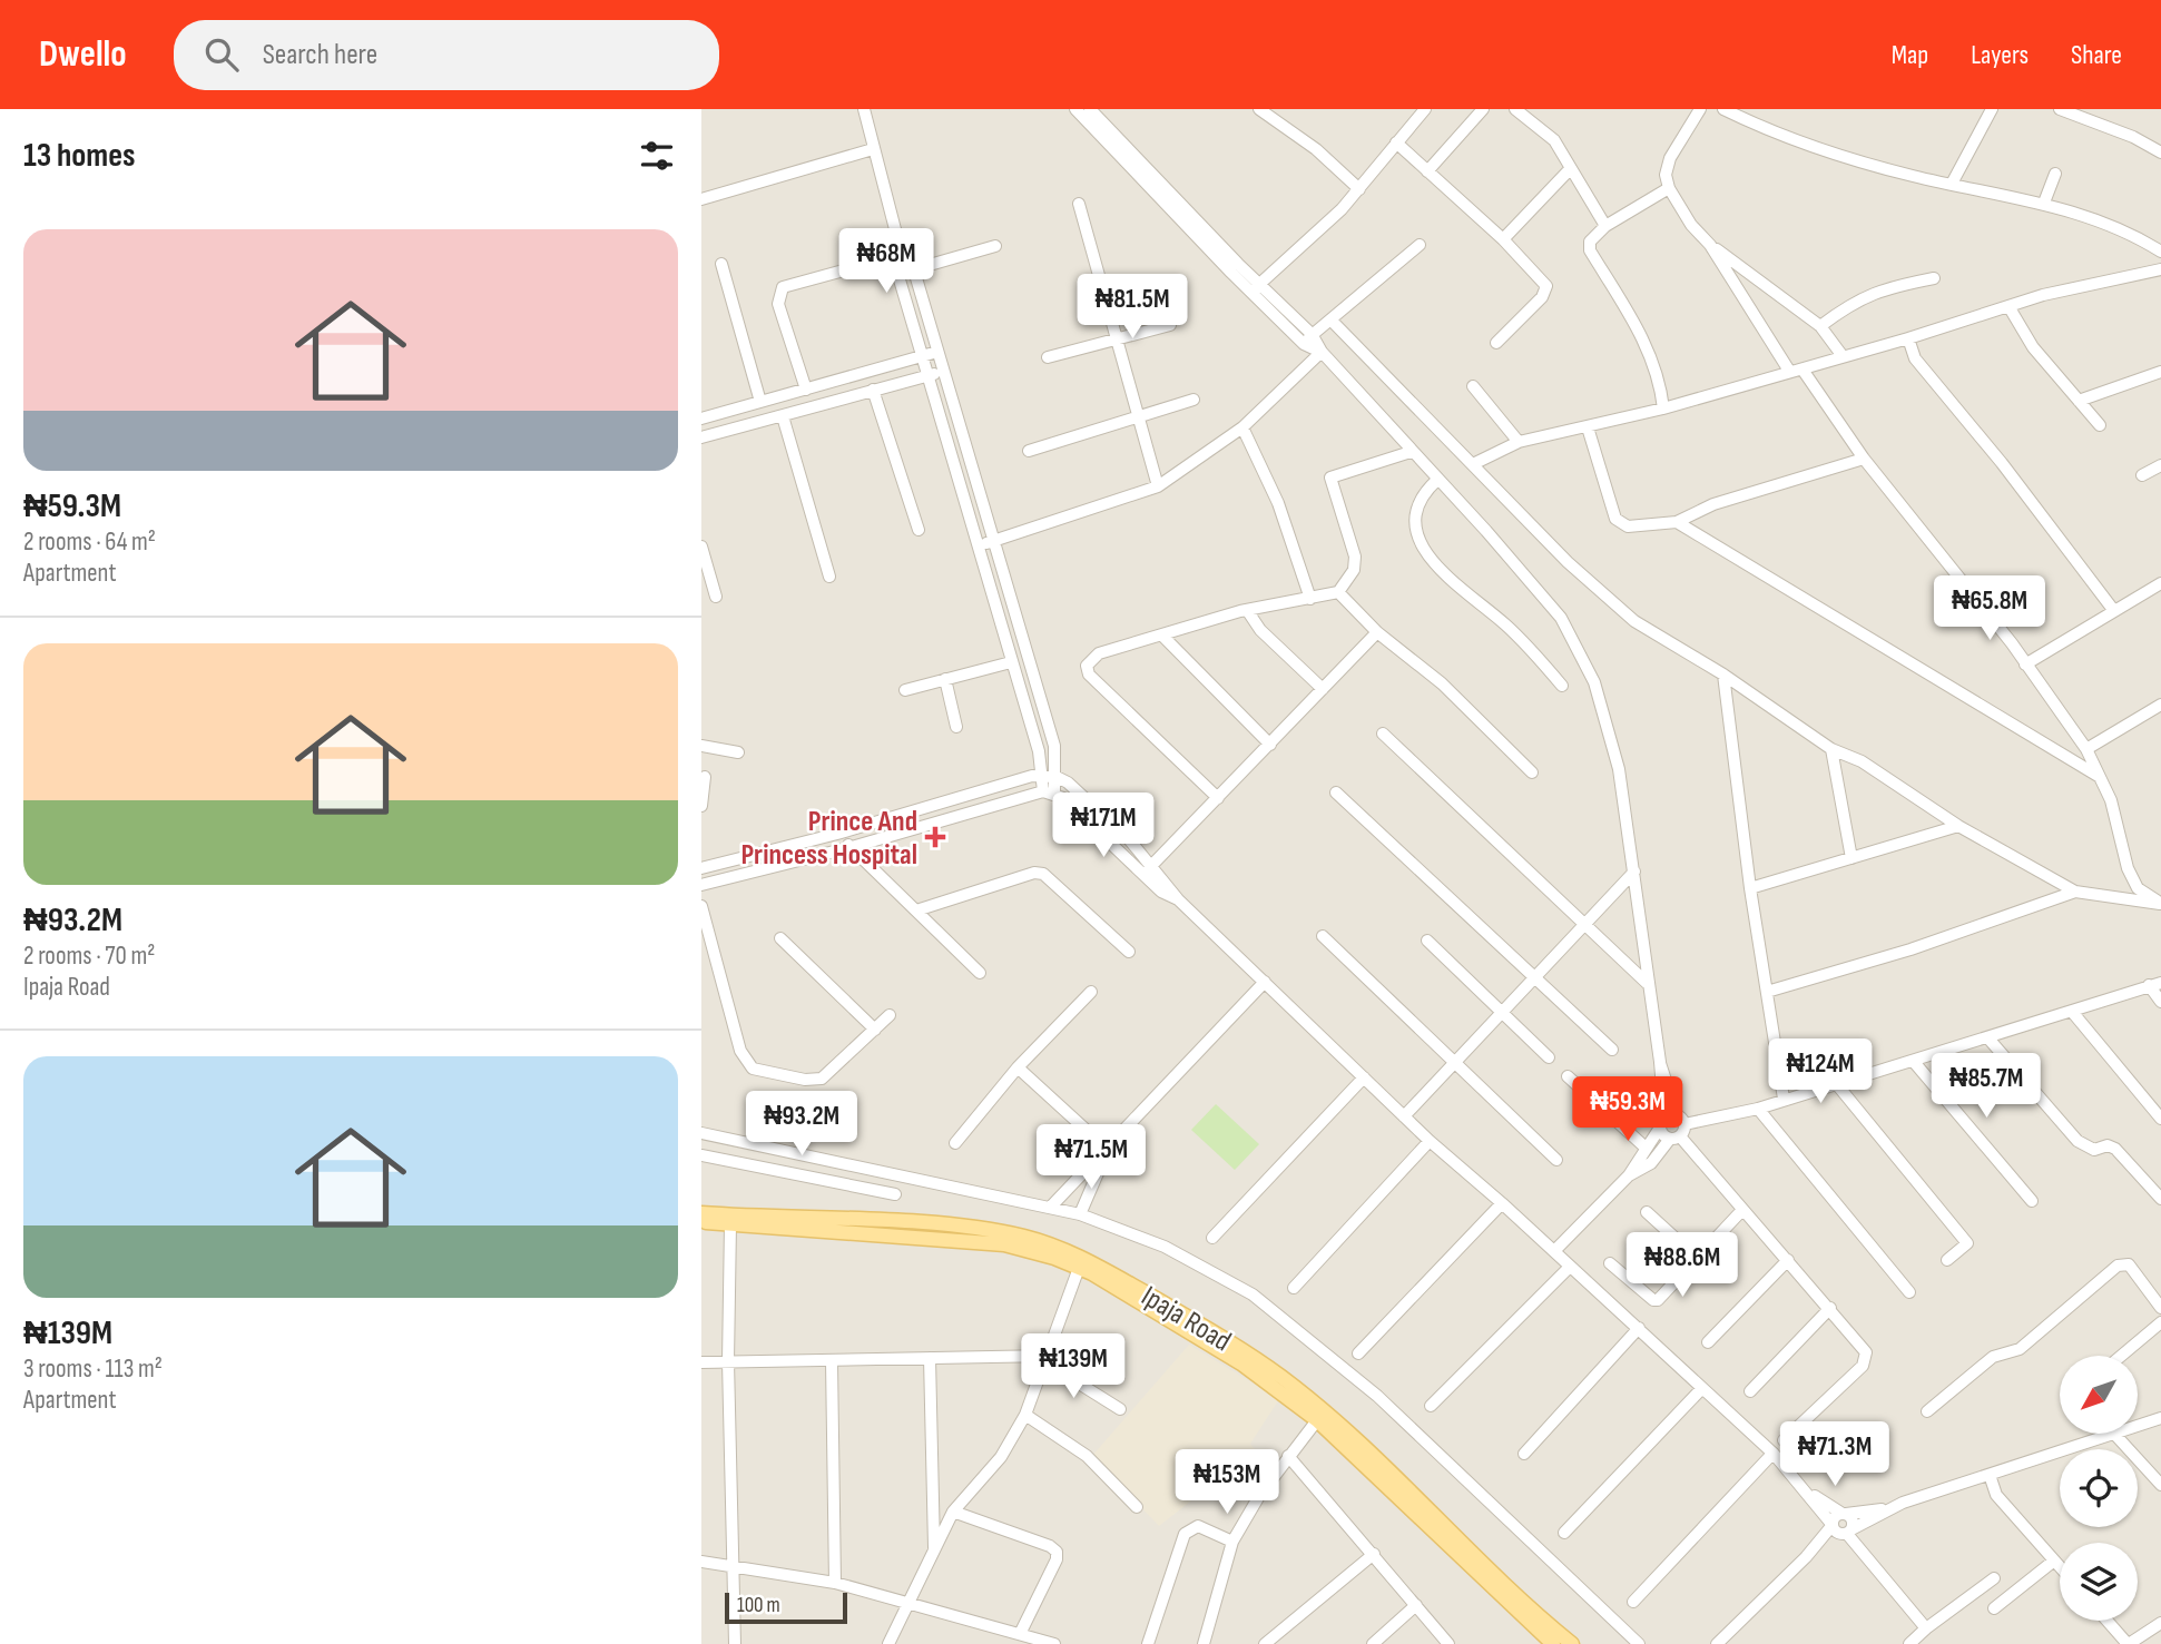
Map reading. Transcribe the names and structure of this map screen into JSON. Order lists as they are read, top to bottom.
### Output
{
  "streets": {
    "main road": ["Ipaja Road"]
  },
  "places": {
    "health": ["Prince And Princess Hospital"]
  },
  "scale_bar": "100 m",
  "north": "bottom left",
  "page": {
    "header": "Dwello",
    "search": "Search here",
    "nav": ["Map", "Layers", "Share"],
    "heading": "13 homes",
    "list": [
      {
        "name": "₦59.3M",
        "note": "2 rooms · 64 m² · Apartment"
      },
      {
        "name": "₦93.2M",
        "note": "2 rooms · 70 m² · Ipaja Road"
      },
      {
        "name": "₦139M",
        "note": "3 rooms · 113 m² · Apartment"
      }
    ],
    "price": [
      "₦68M",
      "₦81.5M",
      "₦65.8M",
      "₦171M",
      "₦124M",
      "₦85.7M",
      "₦59.3M",
      "₦93.2M",
      "₦71.5M",
      "₦88.6M",
      "₦139M",
      "₦71.3M",
      "₦153M"
    ],
    "scale": "100 m"
  }
}
